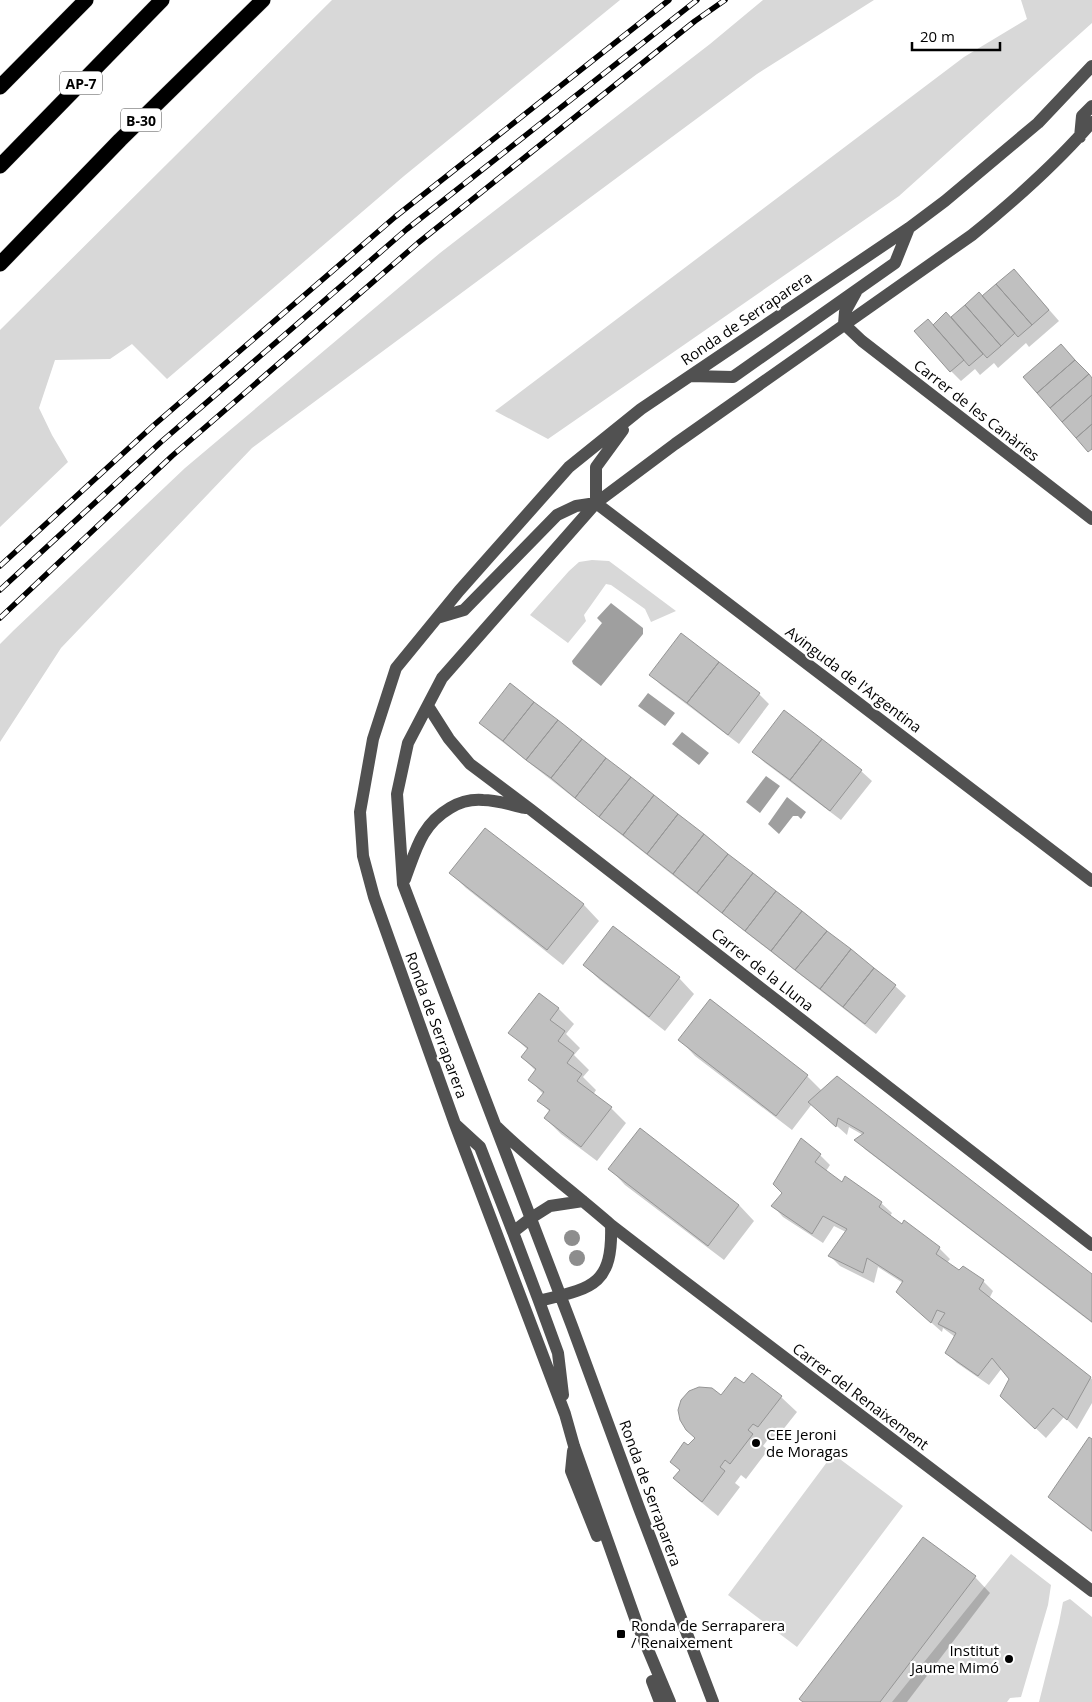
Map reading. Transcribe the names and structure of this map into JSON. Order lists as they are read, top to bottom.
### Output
{
  "streets": {
    "highway": ["AP-7", "B-30"],
    "street": [
      "Ronda de Serraparera",
      "Carrer de les Canàries",
      "Avinguda de l'Argentina",
      "Carrer de la Lluna",
      "Carrer del Renaixement"
    ]
  },
  "crossings": [
    ["Ronda de Serraparera", "Carrer de les Canàries"],
    ["Ronda de Serraparera", "Avinguda de l'Argentina"],
    ["Ronda de Serraparera", "Carrer de la Lluna"],
    ["Ronda de Serraparera", "Carrer del Renaixement"]
  ],
  "places": {
    "other": ["CEE Jeroni de Moragas", "Institut Jaume Mimó"],
    "transit": ["Ronda de Serraparera / Renaixement"]
  },
  "scale_bar": "20 m"
}
